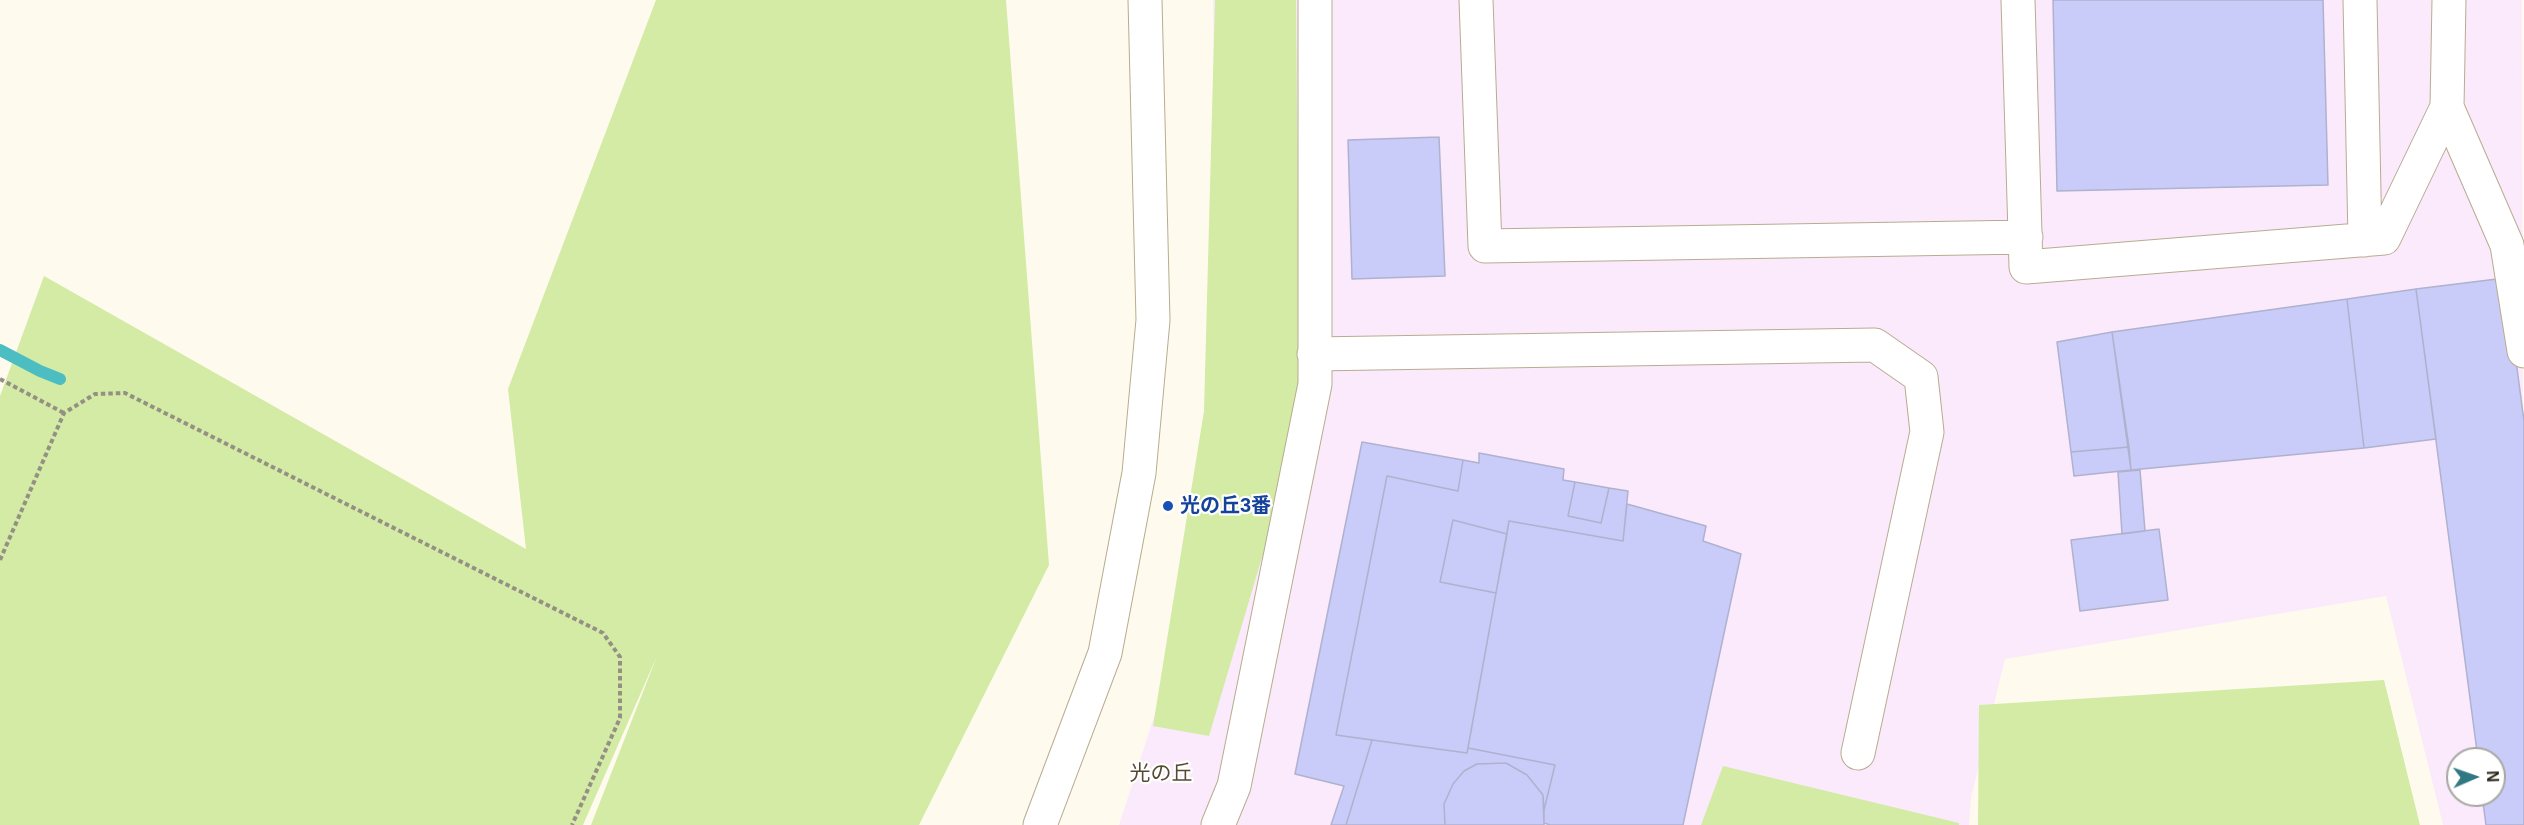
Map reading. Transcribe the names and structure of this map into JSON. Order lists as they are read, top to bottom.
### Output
{
  "districts": ["光の丘"],
  "places": ["光の丘3番"],
  "north": "right"
}
